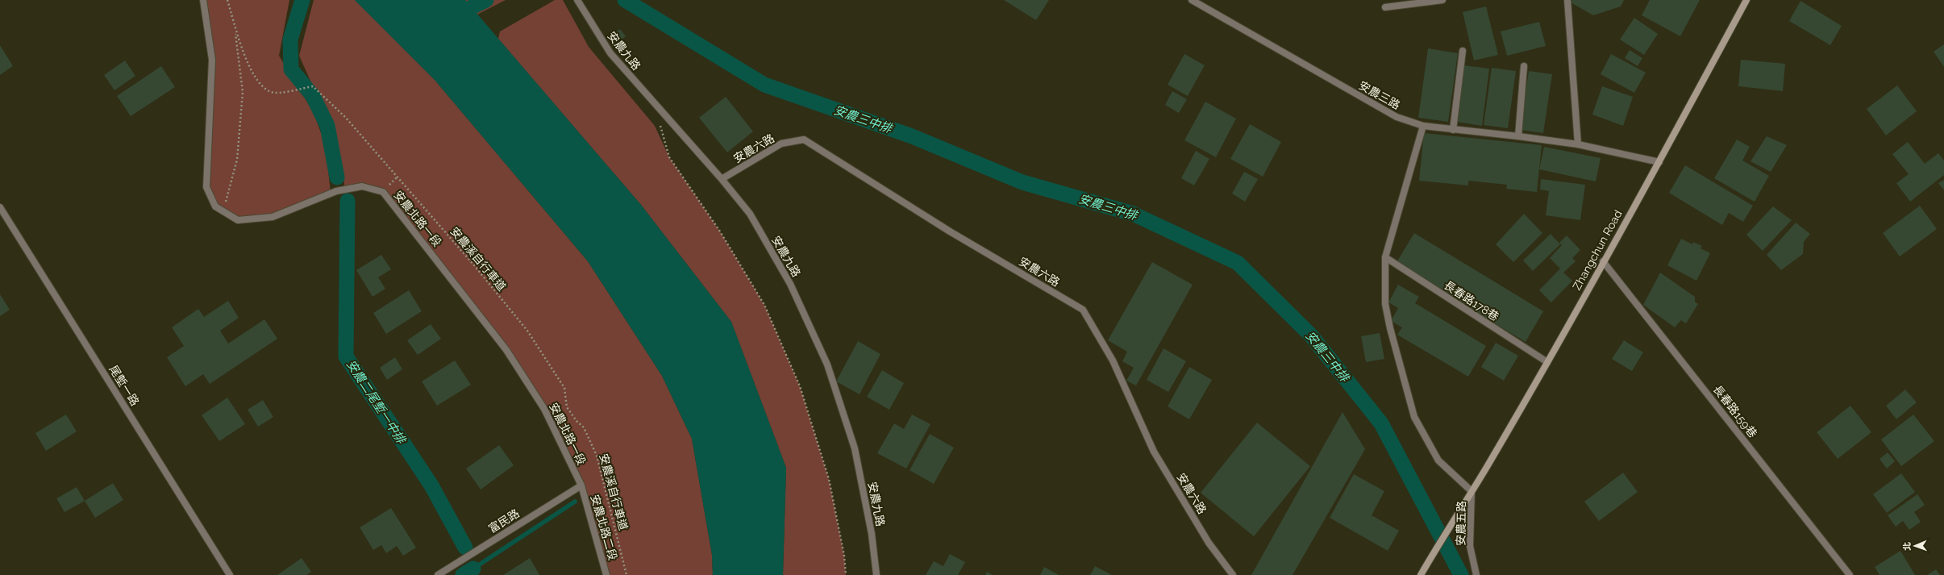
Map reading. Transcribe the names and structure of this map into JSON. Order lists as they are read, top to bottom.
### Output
{
  "streets": {
    "street": [
      "安農九路",
      "安農三路",
      "安農六路",
      "安農北路一段",
      "Zhangchun Road",
      "長春路178巷",
      "尾塹一路",
      "長春路159巷",
      "富民路",
      "安農五路",
      "安農北路二段"
    ],
    "path": ["安農溪自行車道"]
  },
  "crossings": [
    ["安農九路", "安農六路"],
    ["安農三路", "Zhangchun Road"],
    ["安農北路一段", "安農溪自行車道"],
    ["安農北路一段", "富民路"],
    ["安農北路一段", "安農北路二段"],
    ["Zhangchun Road", "長春路178巷"],
    ["Zhangchun Road", "長春路159巷"],
    ["Zhangchun Road", "安農五路"],
    ["富民路", "安農北路二段"]
  ],
  "water": ["安農三中排", "安農二尾塹一中排"],
  "north": "left"
}
